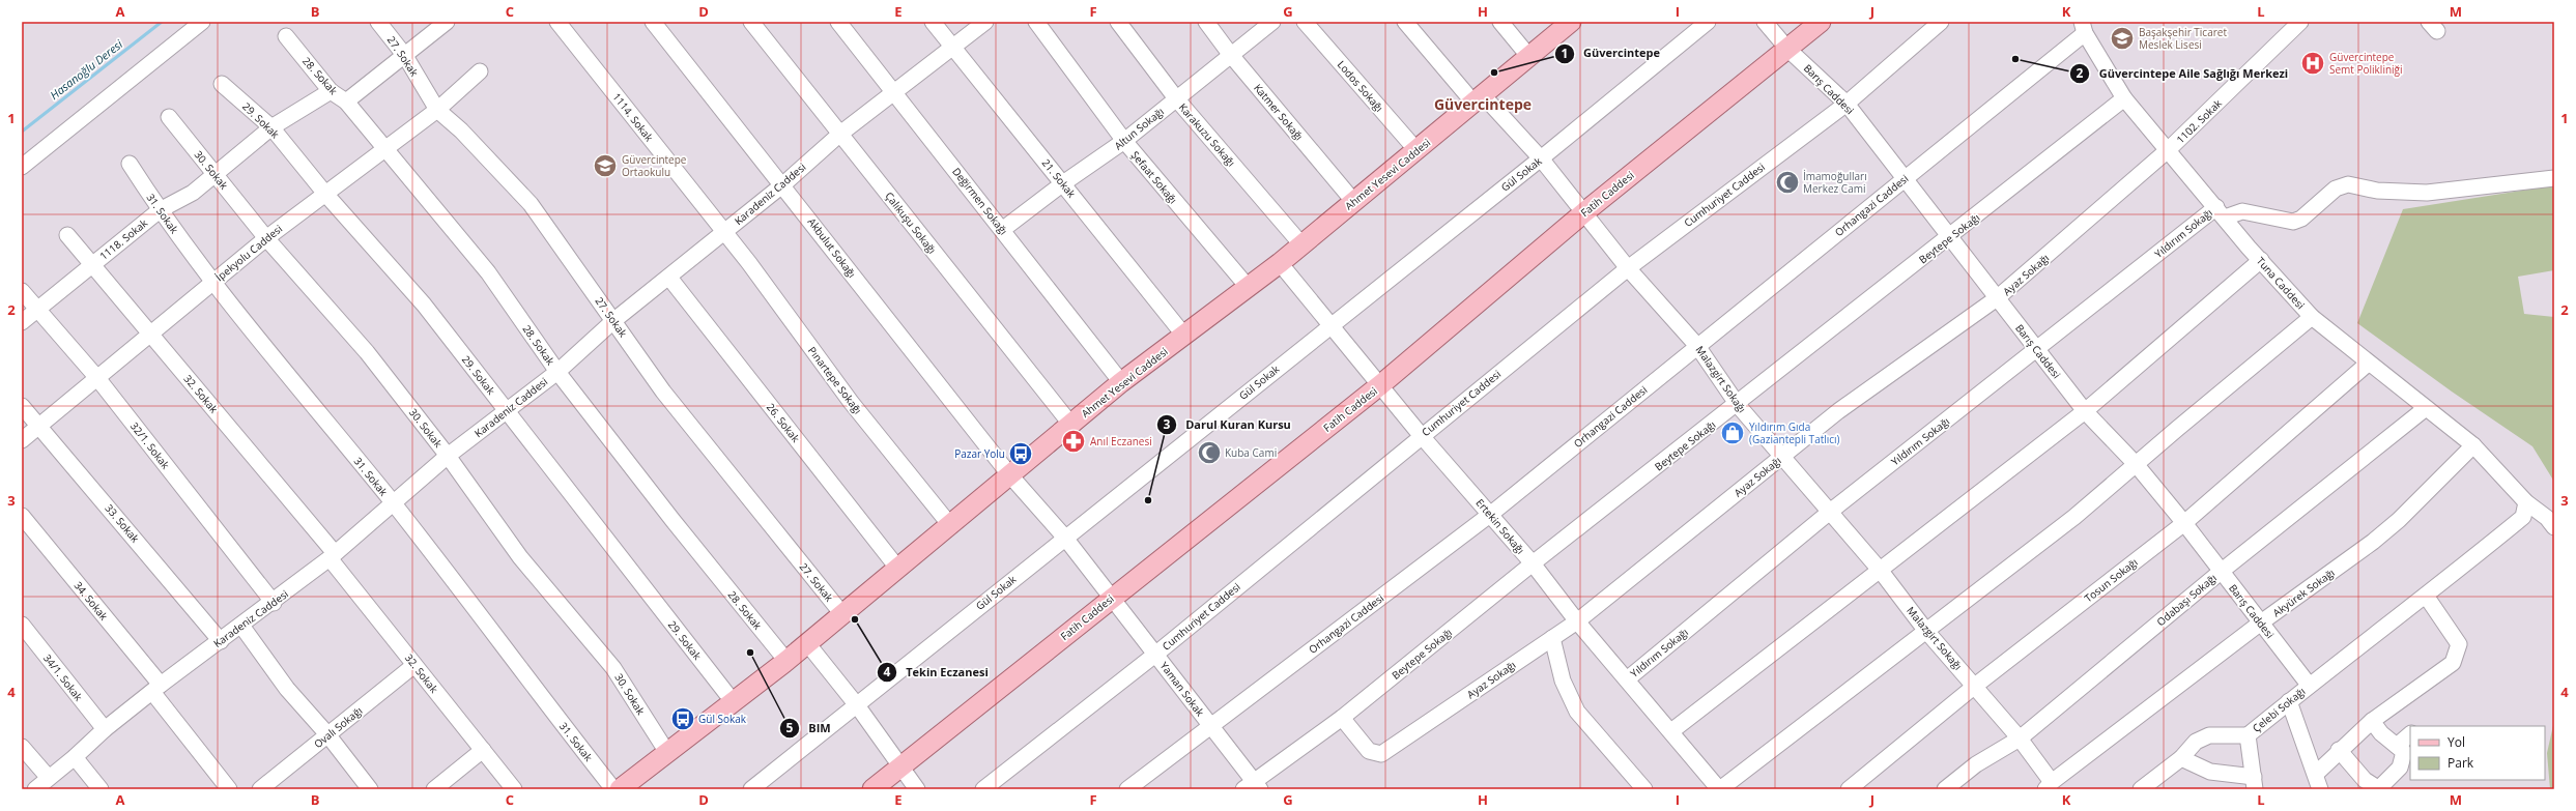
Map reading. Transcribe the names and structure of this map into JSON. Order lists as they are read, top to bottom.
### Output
{
  "streets": {
    "main road": ["Ahmet Yesevi Caddesi", "Fatih Caddesi"],
    "street": [
      "27. Sokak",
      "28. Sokak",
      "Lodos Sokağı",
      "Barış Caddesi",
      "Katmer Sokağı",
      "1114. Sokak",
      "29. Sokak",
      "1102. Sokak",
      "Altun Sokağı",
      "Karakuzu Sokağı",
      "30. Sokak",
      "Gül Sokak",
      "Şefaat Sokağı",
      "21. Sokak",
      "Karadeniz Caddesi",
      "Cumhuriyet Caddesi",
      "Değirmen Sokağı",
      "Orhangazi Caddesi",
      "31. Sokak",
      "Çalıkuşu Sokağı",
      "Yıldırım Sokağı",
      "Beytepe Sokağı",
      "1118. Sokak",
      "Akbulut Sokağı",
      "İpekyolu Caddesi",
      "Ayaz Sokağı",
      "Tuna Caddesi",
      "Malazgirt Sokağı",
      "Pınartepe Sokağı",
      "32. Sokak",
      "26. Sokak",
      "32/1. Sokak",
      "33. Sokak",
      "Ertekin Sokağı",
      "Tosun Sokağı",
      "Akyürek Sokağı",
      "Odabaşı Sokağı",
      "34. Sokak",
      "34/1. Sokak",
      "Yaman Sokak",
      "Çelebi Sokağı",
      "Ovalı Sokağı"
    ]
  },
  "crossings": [
    ["27. Sokak", "Ahmet Yesevi Caddesi"],
    ["27. Sokak", "Karadeniz Caddesi"],
    ["27. Sokak", "İpekyolu Caddesi"],
    ["28. Sokak", "Ahmet Yesevi Caddesi"],
    ["28. Sokak", "Karadeniz Caddesi"],
    ["28. Sokak", "1118. Sokak"],
    ["28. Sokak", "İpekyolu Caddesi"],
    ["Lodos Sokağı", "Ahmet Yesevi Caddesi"],
    ["Barış Caddesi", "Fatih Caddesi"],
    ["Barış Caddesi", "Cumhuriyet Caddesi"],
    ["Barış Caddesi", "Orhangazi Caddesi"],
    ["Barış Caddesi", "Yıldırım Sokağı"],
    ["Barış Caddesi", "Beytepe Sokağı"],
    ["Barış Caddesi", "Ayaz Sokağı"],
    ["Barış Caddesi", "Tosun Sokağı"],
    ["Barış Caddesi", "Akyürek Sokağı"],
    ["Barış Caddesi", "Odabaşı Sokağı"],
    ["Barış Caddesi", "Çelebi Sokağı"],
    ["Katmer Sokağı", "Altun Sokağı"],
    ["Katmer Sokağı", "Ahmet Yesevi Caddesi"],
    ["1114. Sokak", "Karadeniz Caddesi"],
    ["1114. Sokak", "Pınartepe Sokağı"],
    ["29. Sokak", "Ahmet Yesevi Caddesi"],
    ["29. Sokak", "Karadeniz Caddesi"],
    ["29. Sokak", "1118. Sokak"],
    ["29. Sokak", "İpekyolu Caddesi"],
    ["1102. Sokak", "Ayaz Sokağı"],
    ["1102. Sokak", "Tuna Caddesi"],
    ["Altun Sokağı", "Karakuzu Sokağı"],
    ["Altun Sokağı", "Şefaat Sokağı"],
    ["Altun Sokağı", "21. Sokak"],
    ["Altun Sokağı", "Değirmen Sokağı"],
    ["Karakuzu Sokağı", "Ahmet Yesevi Caddesi"],
    ["30. Sokak", "Ahmet Yesevi Caddesi"],
    ["30. Sokak", "Karadeniz Caddesi"],
    ["30. Sokak", "1118. Sokak"],
    ["30. Sokak", "İpekyolu Caddesi"],
    ["Ahmet Yesevi Caddesi", "Şefaat Sokağı"],
    ["Ahmet Yesevi Caddesi", "21. Sokak"],
    ["Ahmet Yesevi Caddesi", "Değirmen Sokağı"],
    ["Ahmet Yesevi Caddesi", "Çalıkuşu Sokağı"],
    ["Ahmet Yesevi Caddesi", "Akbulut Sokağı"],
    ["Ahmet Yesevi Caddesi", "Malazgirt Sokağı"],
    ["Ahmet Yesevi Caddesi", "Pınartepe Sokağı"],
    ["Ahmet Yesevi Caddesi", "26. Sokak"],
    ["Ahmet Yesevi Caddesi", "Ertekin Sokağı"],
    ["Ahmet Yesevi Caddesi", "Yaman Sokak"],
    ["Gül Sokak", "Malazgirt Sokağı"],
    ["Gül Sokak", "Ertekin Sokağı"],
    ["Gül Sokak", "Yaman Sokak"],
    ["21. Sokak", "Karadeniz Caddesi"],
    ["Karadeniz Caddesi", "Değirmen Sokağı"],
    ["Karadeniz Caddesi", "31. Sokak"],
    ["Karadeniz Caddesi", "Çalıkuşu Sokağı"],
    ["Karadeniz Caddesi", "Akbulut Sokağı"],
    ["Karadeniz Caddesi", "Pınartepe Sokağı"],
    ["Karadeniz Caddesi", "32. Sokak"],
    ["Karadeniz Caddesi", "26. Sokak"],
    ["Karadeniz Caddesi", "32/1. Sokak"],
    ["Karadeniz Caddesi", "33. Sokak"],
    ["Karadeniz Caddesi", "34. Sokak"],
    ["Karadeniz Caddesi", "34/1. Sokak"],
    ["Fatih Caddesi", "Malazgirt Sokağı"],
    ["Fatih Caddesi", "Ertekin Sokağı"],
    ["Fatih Caddesi", "Yaman Sokak"],
    ["Cumhuriyet Caddesi", "Malazgirt Sokağı"],
    ["Cumhuriyet Caddesi", "Ertekin Sokağı"],
    ["Cumhuriyet Caddesi", "Yaman Sokak"],
    ["Orhangazi Caddesi", "Tuna Caddesi"],
    ["Orhangazi Caddesi", "Malazgirt Sokağı"],
    ["Orhangazi Caddesi", "Ertekin Sokağı"],
    ["Orhangazi Caddesi", "Yaman Sokak"],
    ["31. Sokak", "1118. Sokak"],
    ["31. Sokak", "İpekyolu Caddesi"],
    ["Yıldırım Sokağı", "Tuna Caddesi"],
    ["Yıldırım Sokağı", "Malazgirt Sokağı"],
    ["Yıldırım Sokağı", "Ertekin Sokağı"],
    ["Beytepe Sokağı", "Ayaz Sokağı"],
    ["Beytepe Sokağı", "Tuna Caddesi"],
    ["Beytepe Sokağı", "Malazgirt Sokağı"],
    ["Beytepe Sokağı", "Ertekin Sokağı"],
    ["Beytepe Sokağı", "Yaman Sokak"],
    ["1118. Sokak", "32. Sokak"],
    ["1118. Sokak", "32/1. Sokak"],
    ["Akbulut Sokağı", "Yaman Sokak"],
    ["İpekyolu Caddesi", "32. Sokak"],
    ["İpekyolu Caddesi", "32/1. Sokak"],
    ["İpekyolu Caddesi", "33. Sokak"],
    ["Ayaz Sokağı", "Tuna Caddesi"],
    ["Ayaz Sokağı", "Malazgirt Sokağı"],
    ["Ayaz Sokağı", "Ertekin Sokağı"],
    ["Tuna Caddesi", "Tosun Sokağı"],
    ["Tuna Caddesi", "Akyürek Sokağı"],
    ["Tuna Caddesi", "Odabaşı Sokağı"],
    ["Tuna Caddesi", "Çelebi Sokağı"],
    ["Malazgirt Sokağı", "Tosun Sokağı"],
    ["Malazgirt Sokağı", "Akyürek Sokağı"],
    ["Malazgirt Sokağı", "Odabaşı Sokağı"],
    ["32. Sokak", "Ovalı Sokağı"]
  ],
  "districts": ["Güvercintepe"],
  "water": ["Hasanoğlu Deresi"],
  "places": {
    "school or university": ["Başakşehir Ticaret Meslek Lisesi", "Güvercintepe Ortaokulu"],
    "other": [
      "Güvercintepe Aile Sağlığı Merkezi",
      "Güvercintepe",
      "Darul Kuran Kursu",
      "Tekin Eczanesi",
      "BIM"
    ],
    "hospital": ["Güvercintepe Semt Polikliniği"],
    "mosque": ["İmamoğulları Merkez Cami", "Kuba Cami"],
    "shop": ["Yıldırım Gıda (Gaziantepli Tatlıcı)"],
    "pharmacy": ["Anıl Eczanesi"],
    "bus stop": ["Pazar Yolu", "Gül Sokak"]
  },
  "legend": ["Yol", "Park"],
  "grid": {
    "columns": [
      "A",
      "B",
      "C",
      "D",
      "E",
      "F",
      "G",
      "H",
      "I",
      "J",
      "K",
      "L",
      "M"
    ],
    "rows": [
      "1",
      "2",
      "3",
      "4"
    ]
  }
}
